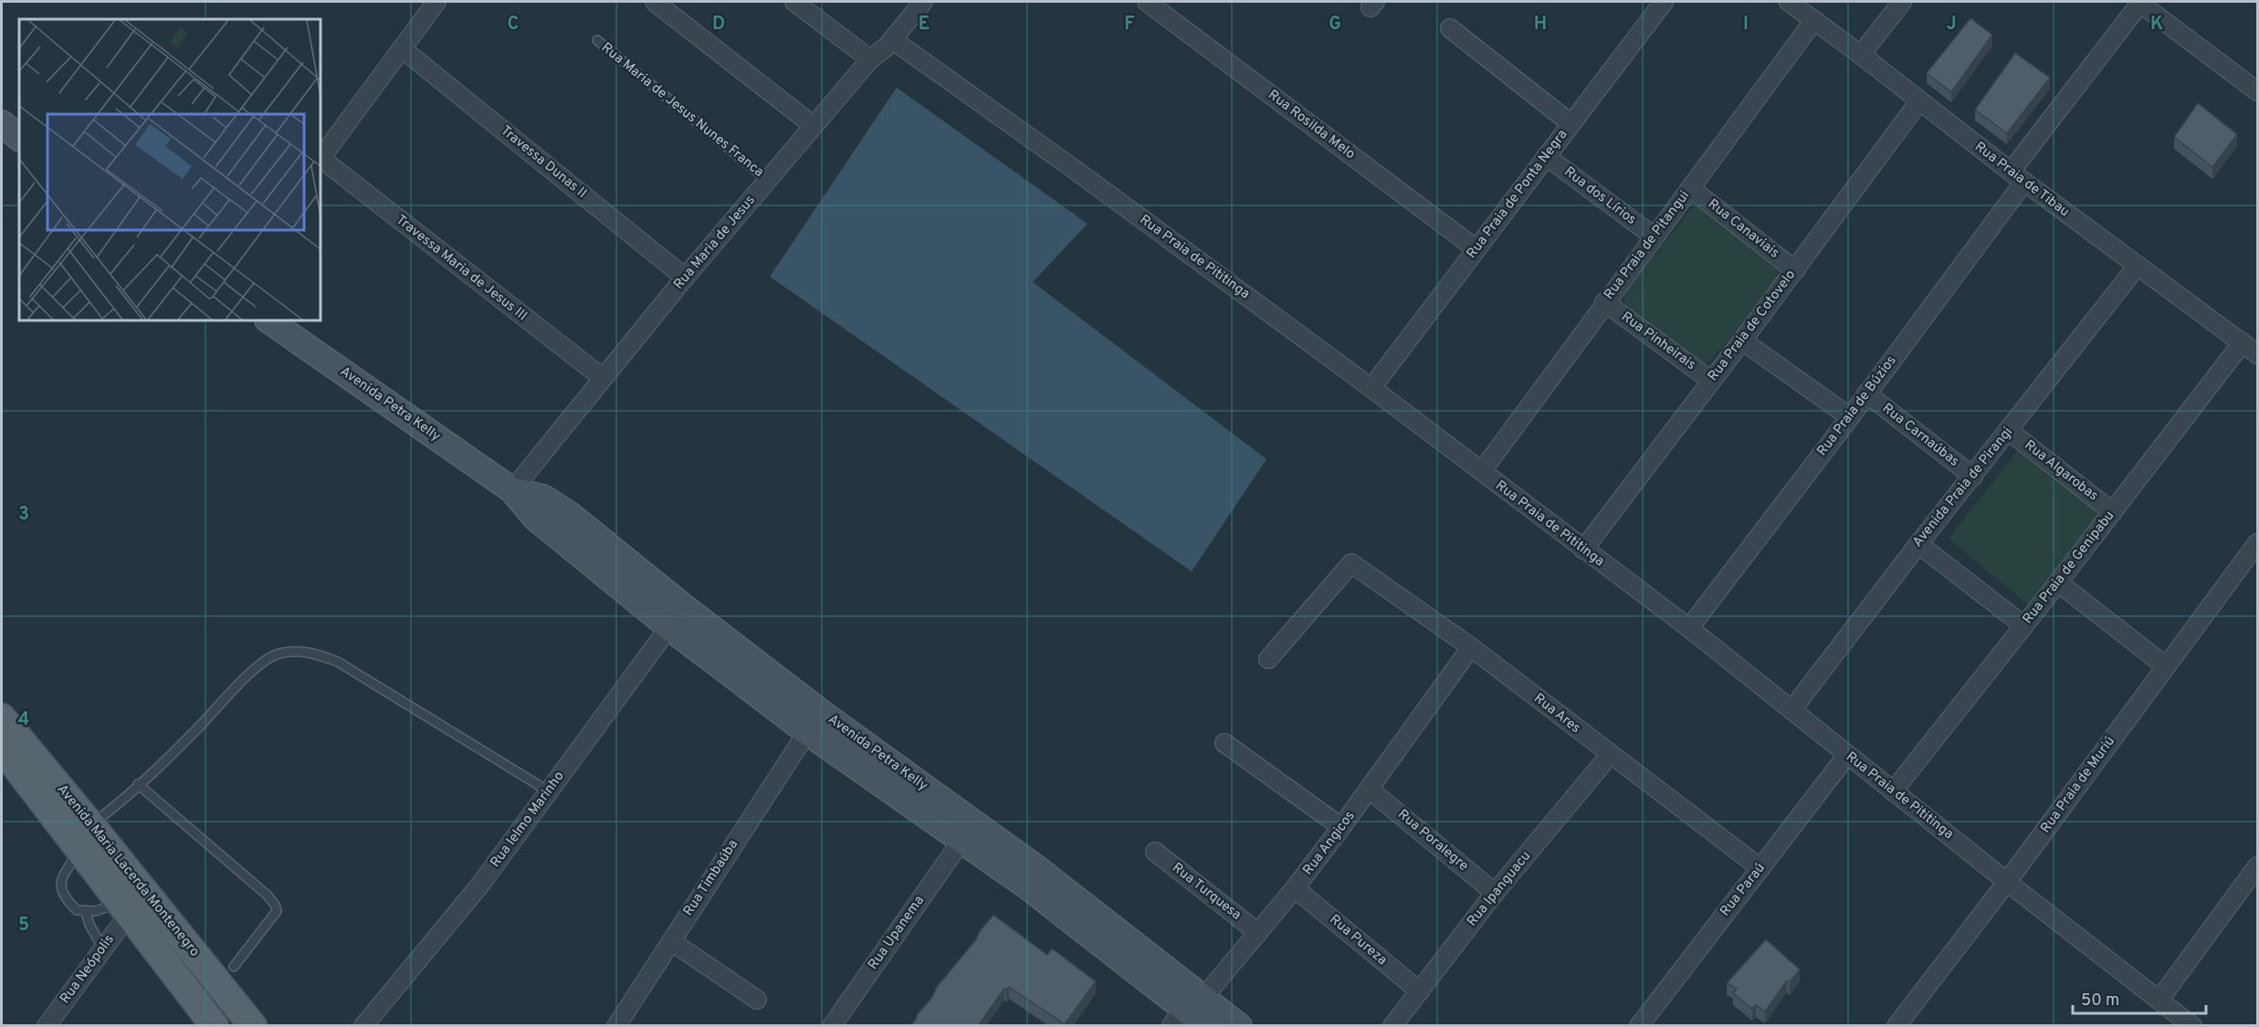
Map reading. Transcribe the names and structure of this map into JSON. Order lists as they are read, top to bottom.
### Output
{
  "streets": {
    "main road": ["Avenida Maria Lacerda Montenegro"],
    "street": [
      "Rua Rosilda Melo",
      "Travessa Dunas II",
      "Rua Praia de Tibau",
      "Rua Praia de Ponta Negra",
      "Rua dos Lírios",
      "Rua Canaviais",
      "Rua Maria de Jesus",
      "Rua Praia de Pitangui",
      "Rua Praia de Pititinga",
      "Travessa Maria de Jesus III",
      "Rua Praia de Cotovelo",
      "Rua Pinheirais",
      "Avenida Petra Kelly",
      "Rua Praia de Búzios",
      "Rua Carnaúbas",
      "Rua Algarobas",
      "Avenida Praia de Pirangi",
      "Rua Praia de Genipabu",
      "Rua Ares",
      "Rua Praia de Muriú",
      "Rua Ielmo Marinho",
      "Rua Poralegre",
      "Rua Angicos",
      "Rua Timbaúba",
      "Rua Ipanguacu",
      "Rua Paraú",
      "Rua Turquesa",
      "Rua Upanema",
      "Rua Pureza",
      "Rua Neópolis"
    ],
    "lane": ["Rua Maria de Jesus Nunes Franca"]
  },
  "crossings": [
    ["Rua Maria de Jesus Nunes Franca", "Rua Maria de Jesus"],
    ["Rua Rosilda Melo", "Rua Praia de Ponta Negra"],
    ["Travessa Dunas II", "Rua Maria de Jesus"],
    ["Rua Praia de Tibau", "Rua Praia de Pitangui"],
    ["Rua Praia de Tibau", "Rua Praia de Cotovelo"],
    ["Rua Praia de Tibau", "Rua Praia de Búzios"],
    ["Rua Praia de Tibau", "Avenida Praia de Pirangi"],
    ["Rua Praia de Tibau", "Rua Praia de Genipabu"],
    ["Rua Praia de Ponta Negra", "Rua dos Lírios"],
    ["Rua Praia de Ponta Negra", "Rua Praia de Pititinga"],
    ["Rua dos Lírios", "Rua Praia de Pitangui"],
    ["Rua Canaviais", "Rua Praia de Pitangui"],
    ["Rua Canaviais", "Rua Praia de Cotovelo"],
    ["Rua Maria de Jesus", "Rua Praia de Pititinga"],
    ["Rua Maria de Jesus", "Travessa Maria de Jesus III"],
    ["Rua Maria de Jesus", "Avenida Petra Kelly"],
    ["Rua Praia de Pitangui", "Rua Praia de Pititinga"],
    ["Rua Praia de Pitangui", "Rua Pinheirais"],
    ["Rua Praia de Pititinga", "Rua Praia de Cotovelo"],
    ["Rua Praia de Pititinga", "Rua Praia de Búzios"],
    ["Rua Praia de Pititinga", "Avenida Praia de Pirangi"],
    ["Rua Praia de Pititinga", "Rua Praia de Genipabu"],
    ["Rua Praia de Pititinga", "Rua Praia de Muriú"],
    ["Rua Praia de Pititinga", "Rua Paraú"],
    ["Rua Praia de Cotovelo", "Rua Pinheirais"],
    ["Avenida Petra Kelly", "Rua Ielmo Marinho"],
    ["Avenida Petra Kelly", "Rua Angicos"],
    ["Avenida Petra Kelly", "Rua Timbaúba"],
    ["Avenida Petra Kelly", "Rua Upanema"],
    ["Rua Praia de Búzios", "Rua Carnaúbas"],
    ["Rua Carnaúbas", "Avenida Praia de Pirangi"],
    ["Rua Algarobas", "Avenida Praia de Pirangi"],
    ["Rua Algarobas", "Rua Praia de Genipabu"],
    ["Rua Ares", "Rua Angicos"],
    ["Rua Ares", "Rua Ipanguacu"],
    ["Rua Ares", "Rua Paraú"],
    ["Rua Poralegre", "Rua Angicos"],
    ["Rua Poralegre", "Rua Ipanguacu"],
    ["Rua Angicos", "Rua Turquesa"],
    ["Rua Angicos", "Rua Pureza"],
    ["Avenida Maria Lacerda Montenegro", "Rua Neópolis"],
    ["Rua Ipanguacu", "Rua Pureza"]
  ],
  "scale_bar": "50 m",
  "grid": {
    "columns": [
      "C",
      "D",
      "E",
      "F",
      "G",
      "H",
      "I",
      "J",
      "K"
    ],
    "rows": ["3", "4", "5"]
  }
}
